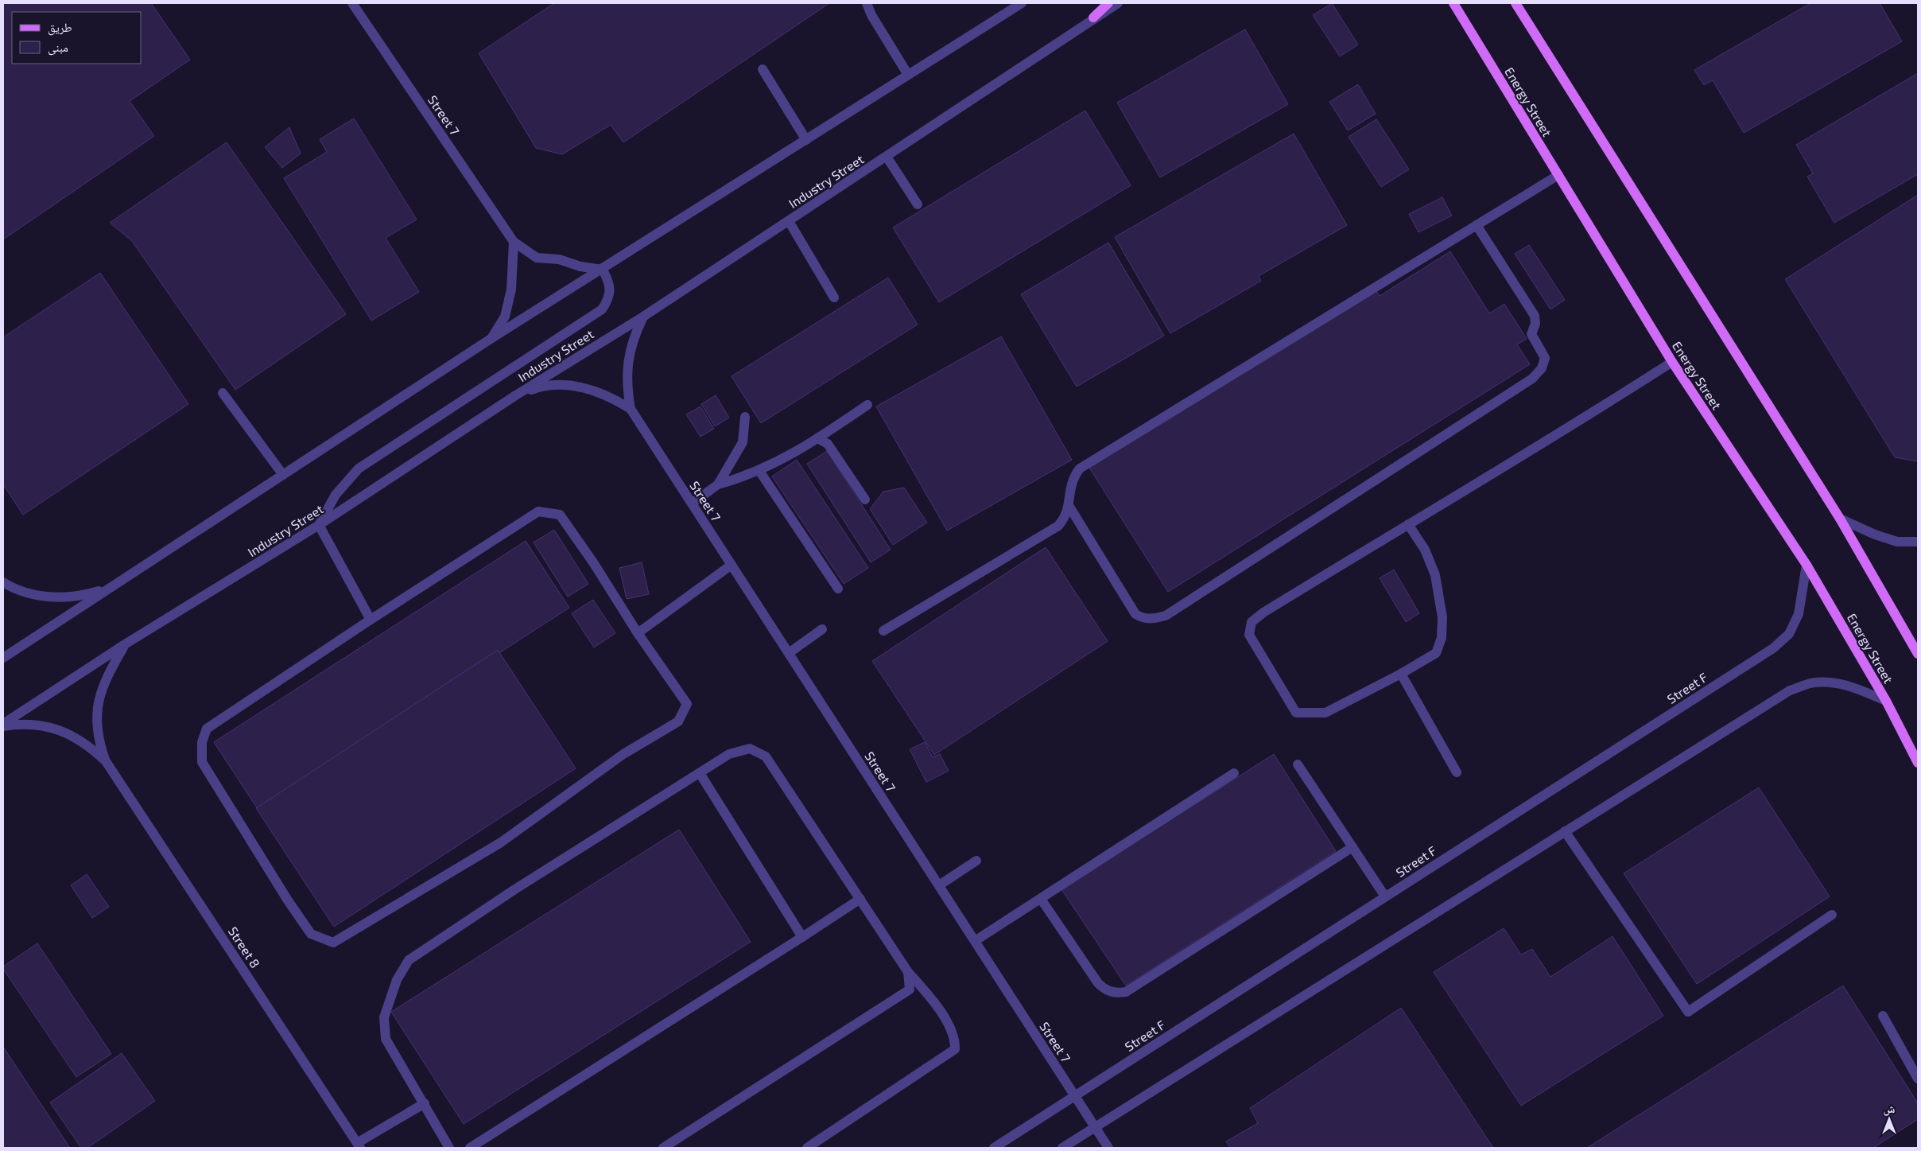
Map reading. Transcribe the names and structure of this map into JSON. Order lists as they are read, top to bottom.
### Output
{
  "streets": {
    "main road": ["Energy Street"],
    "street": [
      "Street 7",
      "Industry Street",
      "Street F",
      "Street 8"
    ]
  },
  "crossings": [
    ["Energy Street", "Street F"],
    ["Street 7", "Industry Street"],
    ["Street 7", "Street F"],
    ["Industry Street", "Street 8"]
  ],
  "legend": ["طريق", "مبنى"],
  "north": "top"
}
